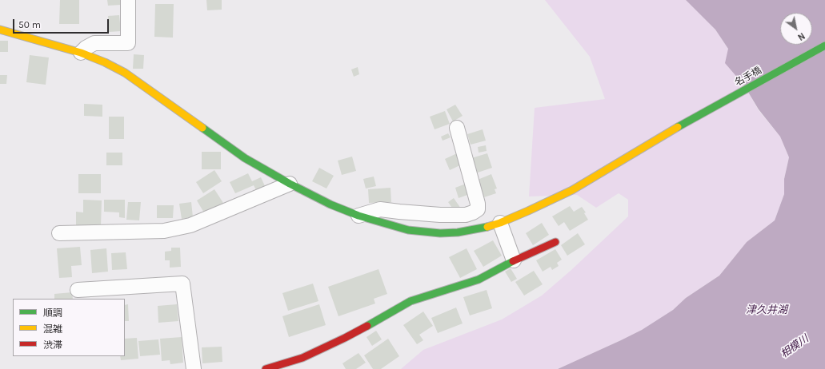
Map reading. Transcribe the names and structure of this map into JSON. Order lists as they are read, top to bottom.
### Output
{
  "streets": {
    "street": ["名手橋"]
  },
  "water": ["津久井湖", "相模川"],
  "legend": ["順調", "混雑", "渋滞"],
  "scale_bar": "50 m",
  "north": "bottom right"
}
